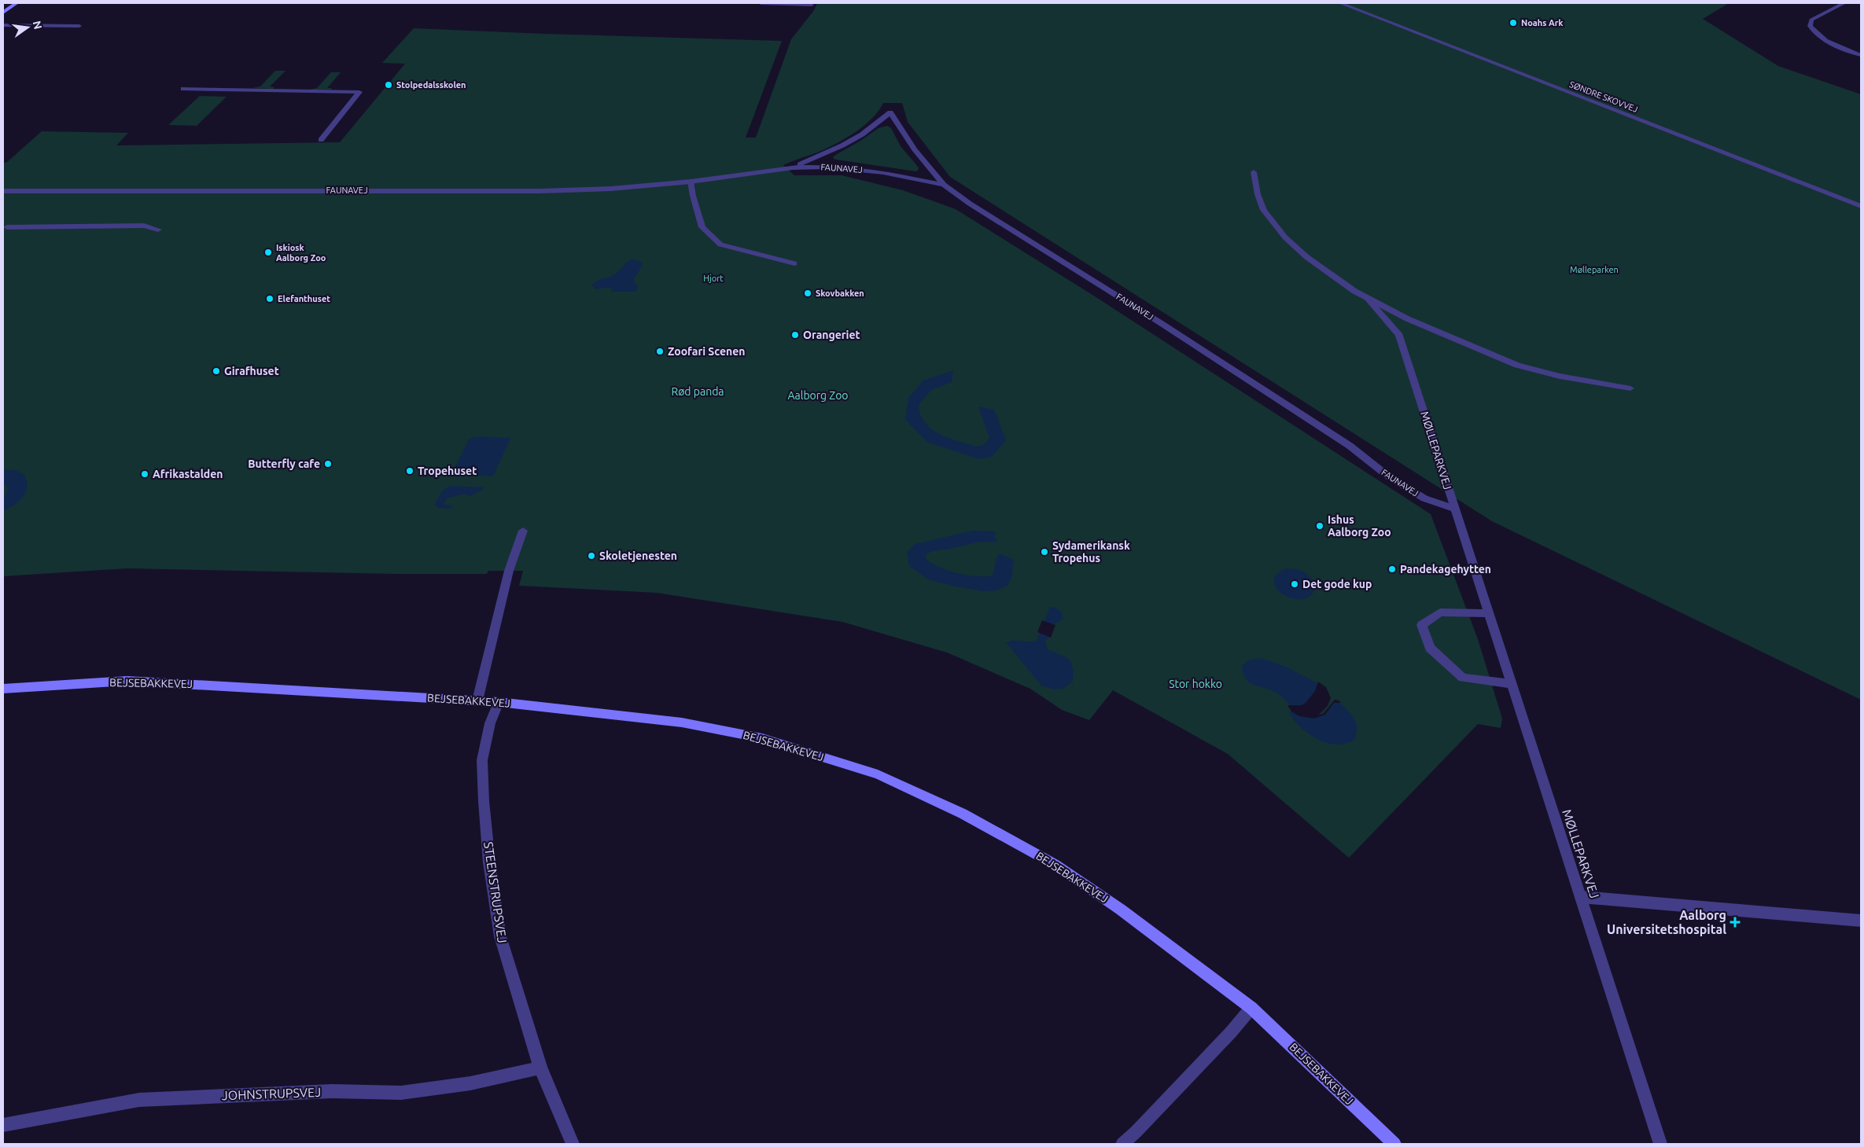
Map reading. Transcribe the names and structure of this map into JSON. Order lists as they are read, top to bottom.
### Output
{
  "streets": {
    "street": [
      "SØNDRE SKOVVEJ",
      "FAUNAVEJ",
      "MØLLEPARKVEJ",
      "BEJSEBAKKEVEJ",
      "STEENSTRUPSVEJ",
      "JOHNSTRUPSVEJ"
    ]
  },
  "crossings": [
    ["FAUNAVEJ", "MØLLEPARKVEJ"],
    ["BEJSEBAKKEVEJ", "STEENSTRUPSVEJ"],
    ["STEENSTRUPSVEJ", "JOHNSTRUPSVEJ"]
  ],
  "parks": [
    "Mølleparken",
    "Hjort",
    "Rød panda",
    "Aalborg Zoo",
    "Stor hokko"
  ],
  "places": {
    "other": [
      "Noahs Ark",
      "Stolpedalsskolen",
      "Iskiosk Aalborg Zoo",
      "Skovbakken",
      "Elefanthuset",
      "Orangeriet",
      "Zoofari Scenen",
      "Girafhuset",
      "Butterfly cafe",
      "Tropehuset",
      "Afrikastalden",
      "Ishus Aalborg Zoo",
      "Sydamerikansk Tropehus",
      "Skoletjenesten",
      "Pandekagehytten",
      "Det gode kup"
    ],
    "health": ["Aalborg Universitetshospital"]
  },
  "north": "right"
}
